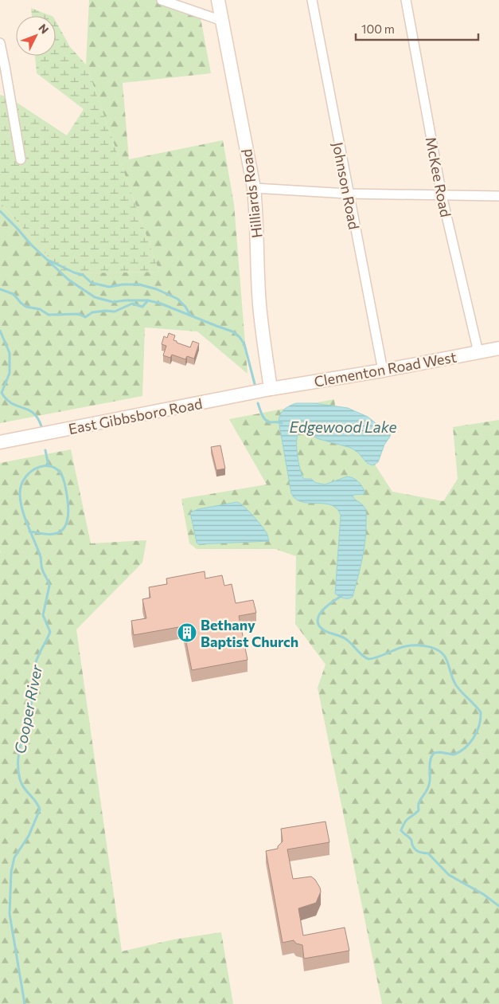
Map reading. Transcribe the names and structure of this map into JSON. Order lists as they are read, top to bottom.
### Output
{
  "streets": {
    "main road": ["Hilliards Road", "Clementon Road West", "East Gibbsboro Road"],
    "street": ["McKee Road", "Johnson Road"]
  },
  "crossings": [
    ["McKee Road", "Clementon Road West"],
    ["Johnson Road", "Clementon Road West"],
    ["Hilliards Road", "Clementon Road West"],
    ["Hilliards Road", "East Gibbsboro Road"],
    ["Clementon Road West", "East Gibbsboro Road"]
  ],
  "water": ["Edgewood Lake", "Cooper River"],
  "places": {
    "building": ["Bethany Baptist Church"]
  },
  "scale_bar": "100 m",
  "north": "top right"
}
